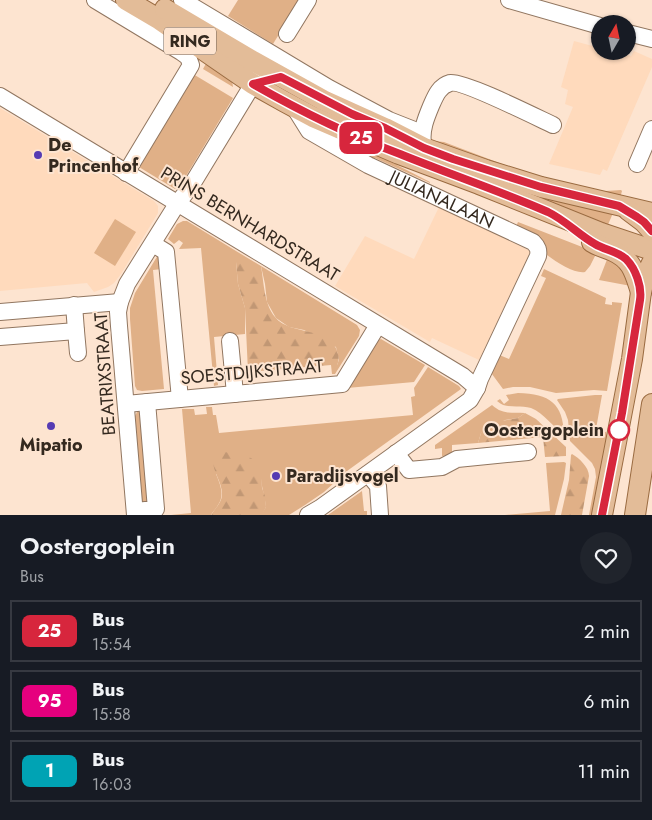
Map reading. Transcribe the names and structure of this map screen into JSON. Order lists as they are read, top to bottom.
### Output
{
  "streets": {
    "main road": ["RING", "JULIANALAAN"],
    "street": ["PRINS BERNHARDSTRAAT", "SOESTDIJKSTRAAT", "BEATRIXSTRAAT"]
  },
  "crossings": [
    ["JULIANALAAN", "PRINS BERNHARDSTRAAT"],
    ["JULIANALAAN", "BEATRIXSTRAAT"],
    ["PRINS BERNHARDSTRAAT", "SOESTDIJKSTRAAT"],
    ["PRINS BERNHARDSTRAAT", "BEATRIXSTRAAT"],
    ["SOESTDIJKSTRAAT", "BEATRIXSTRAAT"]
  ],
  "places": [
    "De Princenhof",
    "Mipatio",
    "Oostergoplein",
    "Paradijsvogel"
  ],
  "lines": ["bus line 25"],
  "north": "top",
  "page": {
    "on_map": "25",
    "heading": ["Oostergoplein", "Bus"],
    "list": [
      {
        "mark": "25",
        "name": "Bus",
        "note": "15:54",
        "value": "2 min"
      },
      {
        "mark": "95",
        "name": "Bus",
        "note": "15:58",
        "value": "6 min"
      },
      {
        "mark": "1",
        "name": "Bus",
        "note": "16:03",
        "value": "11 min"
      }
    ]
  }
}
